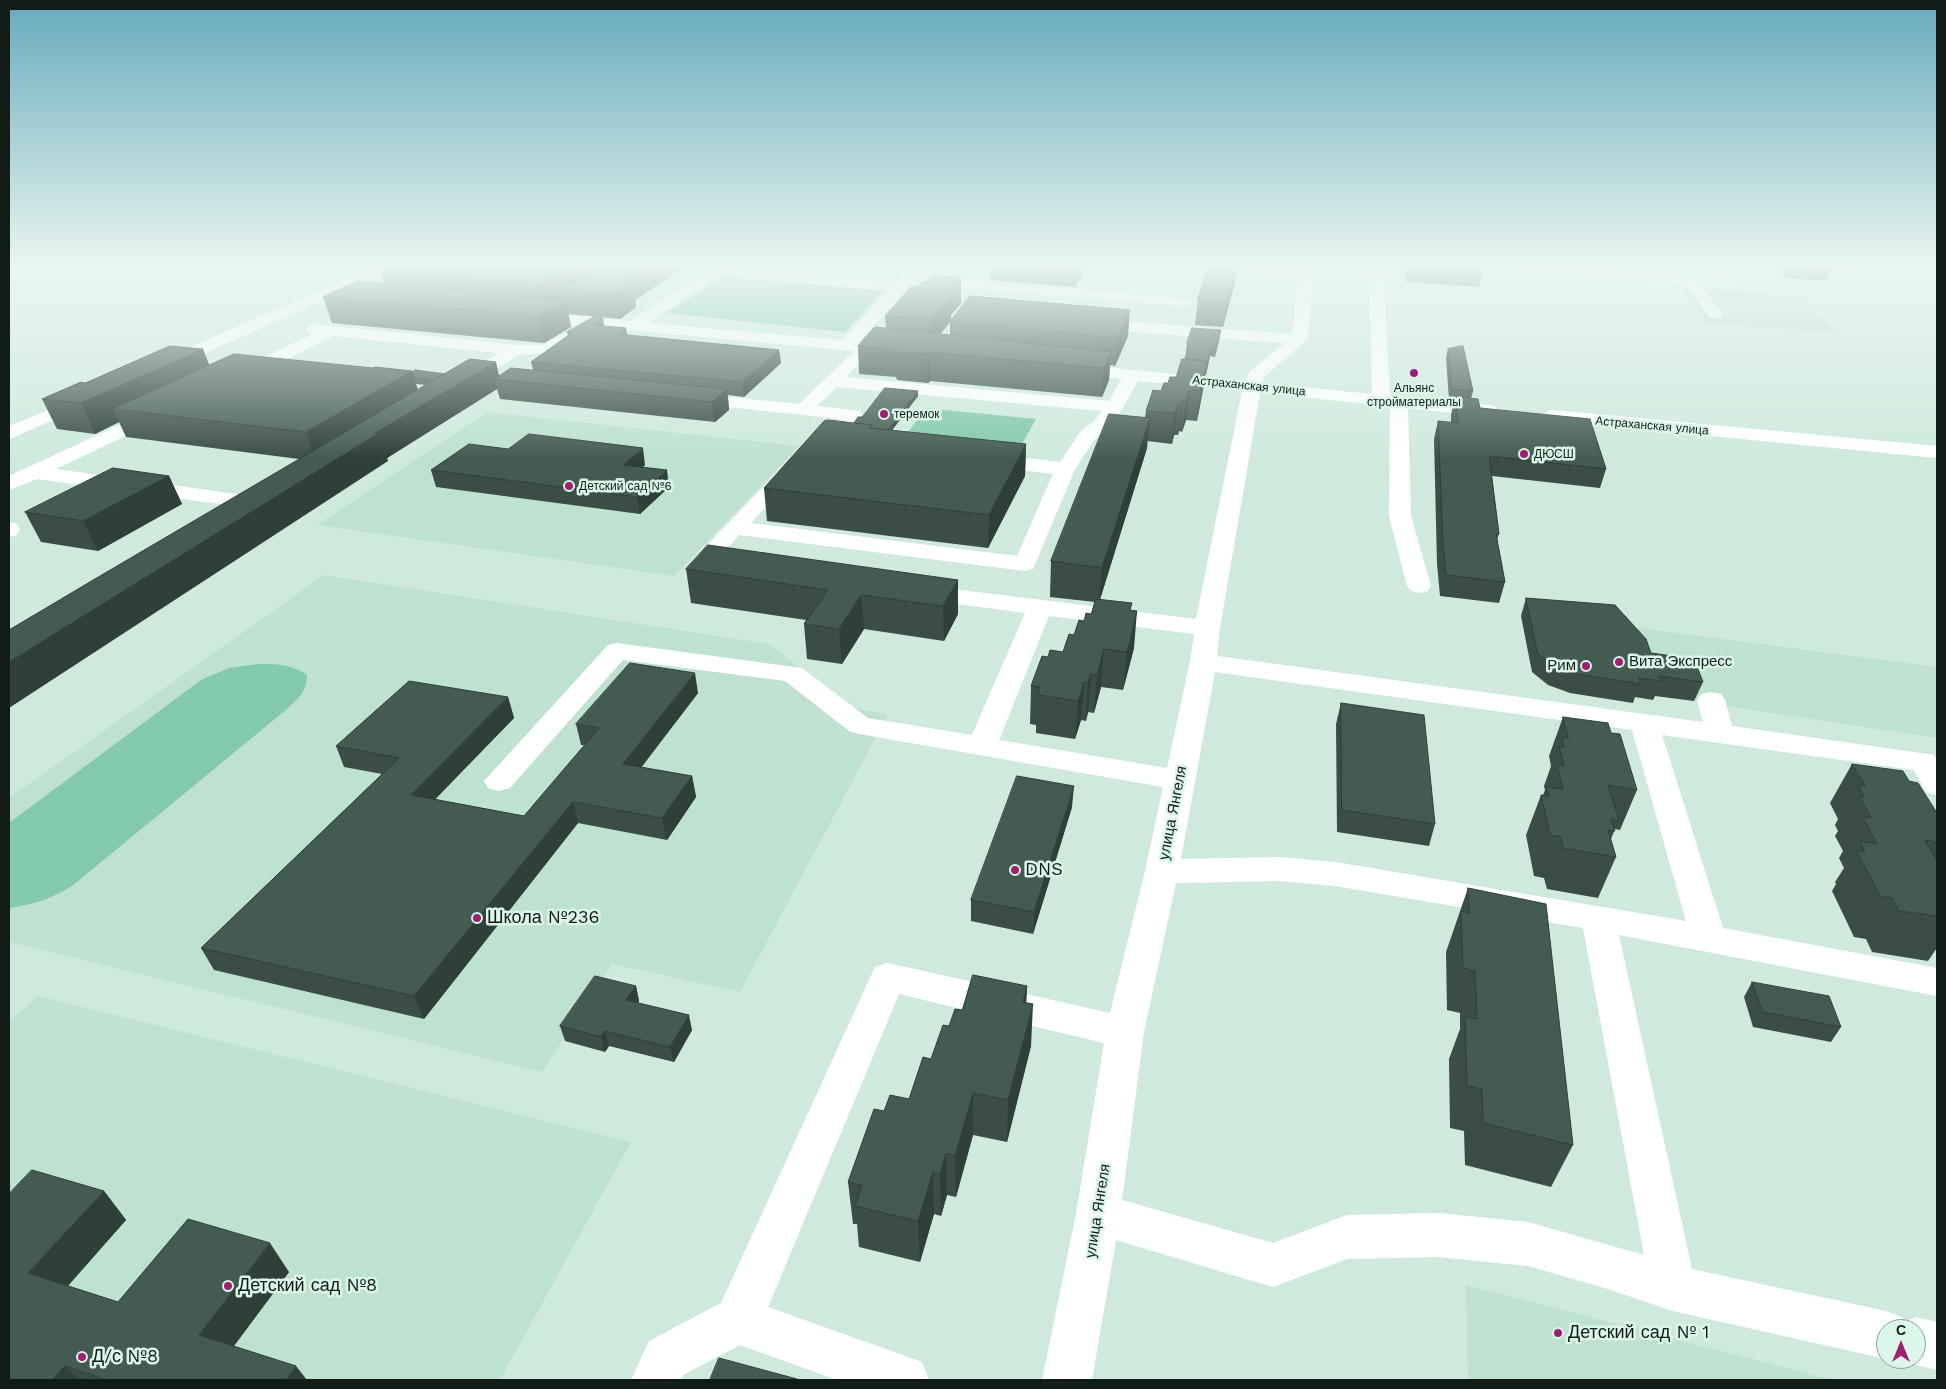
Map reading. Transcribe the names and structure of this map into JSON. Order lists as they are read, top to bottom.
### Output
{
  "streets": {
    "street": ["Астраханская улица", "улица Янгеля"]
  },
  "crossings": [
    ["Астраханская улица", "улица Янгеля"]
  ],
  "places": [
    "Альянс стройматериалы",
    "теремок",
    "ДЮСШ",
    "Детский сад №6",
    "Вита Экспресс",
    "Рим",
    "DNS",
    "Школа №236",
    "Детский сад №8",
    "Детский сад № 1",
    "Д/с №8"
  ],
  "north": "top"
}
